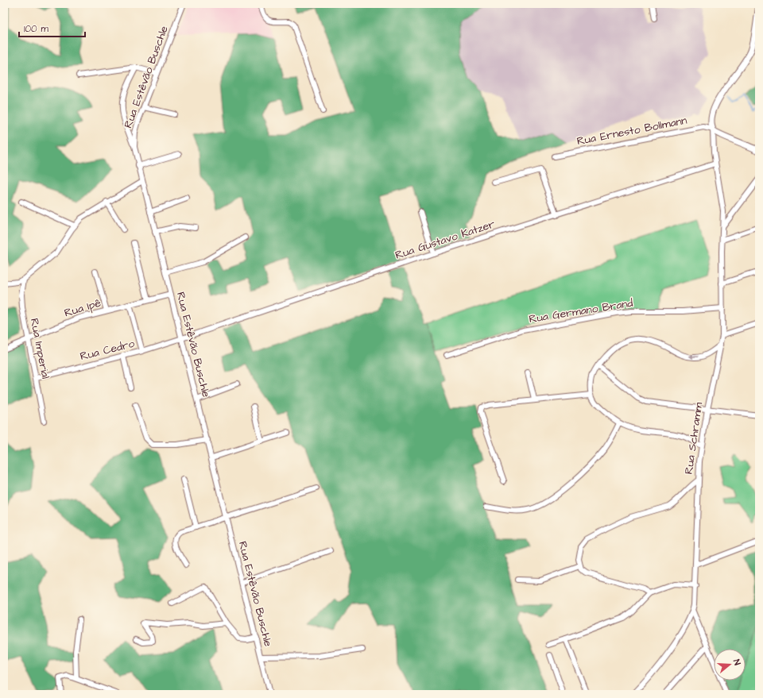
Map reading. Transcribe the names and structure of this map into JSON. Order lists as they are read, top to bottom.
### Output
{
  "streets": {
    "street": [
      "Rua Estêvão Buschle",
      "Rua Ernesto Bollmann",
      "Rua Gustavo Katzer",
      "Rua Ipê",
      "Rua Germano Brand",
      "Rua Imperial",
      "Rua Cedro",
      "Rua Schramm"
    ]
  },
  "crossings": [
    ["Rua Estêvão Buschle", "Rua Gustavo Katzer"],
    ["Rua Estêvão Buschle", "Rua Ipê"],
    ["Rua Estêvão Buschle", "Rua Cedro"],
    ["Rua Ernesto Bollmann", "Rua Schramm"],
    ["Rua Gustavo Katzer", "Rua Cedro"],
    ["Rua Gustavo Katzer", "Rua Schramm"],
    ["Rua Ipê", "Rua Imperial"],
    ["Rua Germano Brand", "Rua Schramm"],
    ["Rua Imperial", "Rua Cedro"]
  ],
  "scale_bar": "100 m",
  "north": "right"
}
